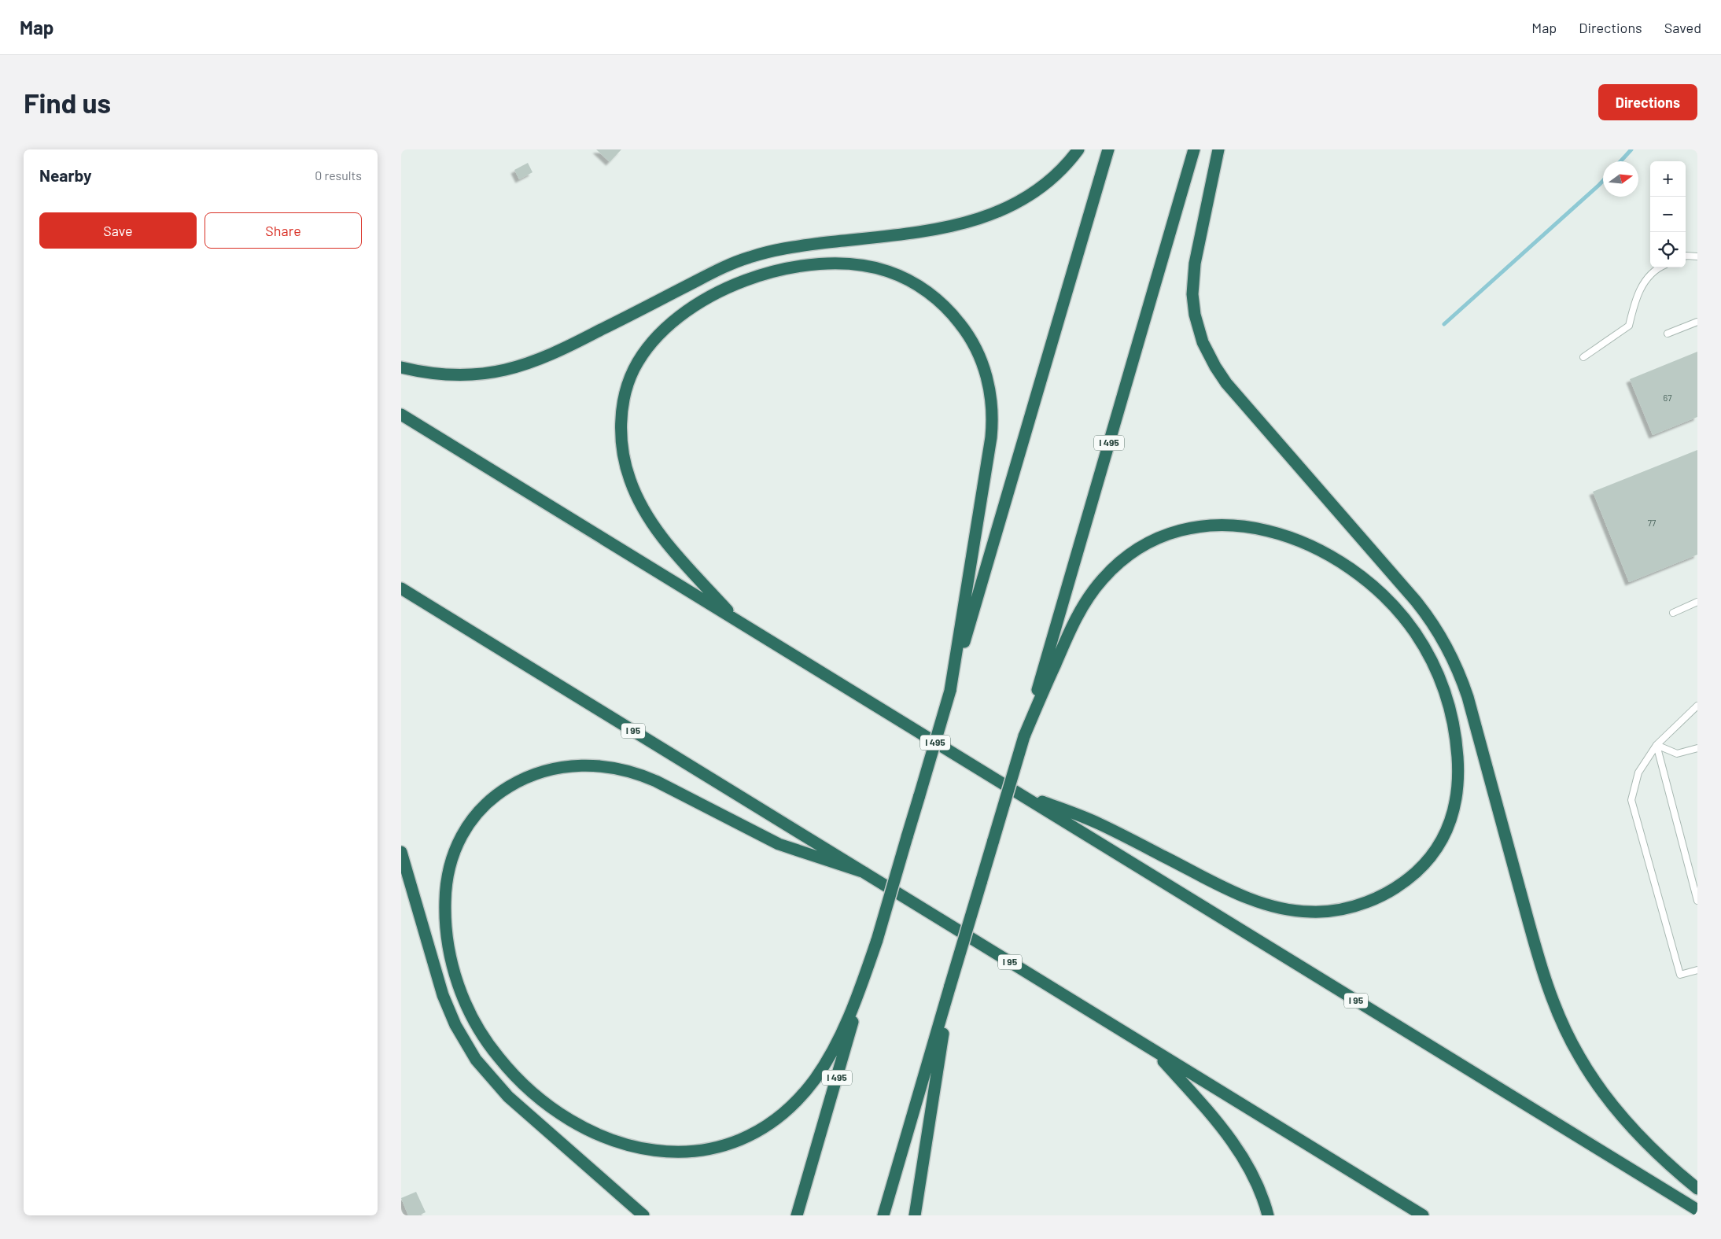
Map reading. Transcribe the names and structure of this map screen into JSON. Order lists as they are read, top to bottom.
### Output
{
  "streets": {
    "highway": ["I 495", "I 95"]
  },
  "house_numbers": ["67", "77"],
  "north": "right",
  "page": {
    "header": "Map",
    "nav": ["Map", "Directions", "Saved"],
    "buttons": [
      "Directions",
      ["Save", "Share"]
    ],
    "title": "Find us",
    "heading": ["Nearby", "0 results"],
    "map_buttons": ["+", "−"]
  }
}
